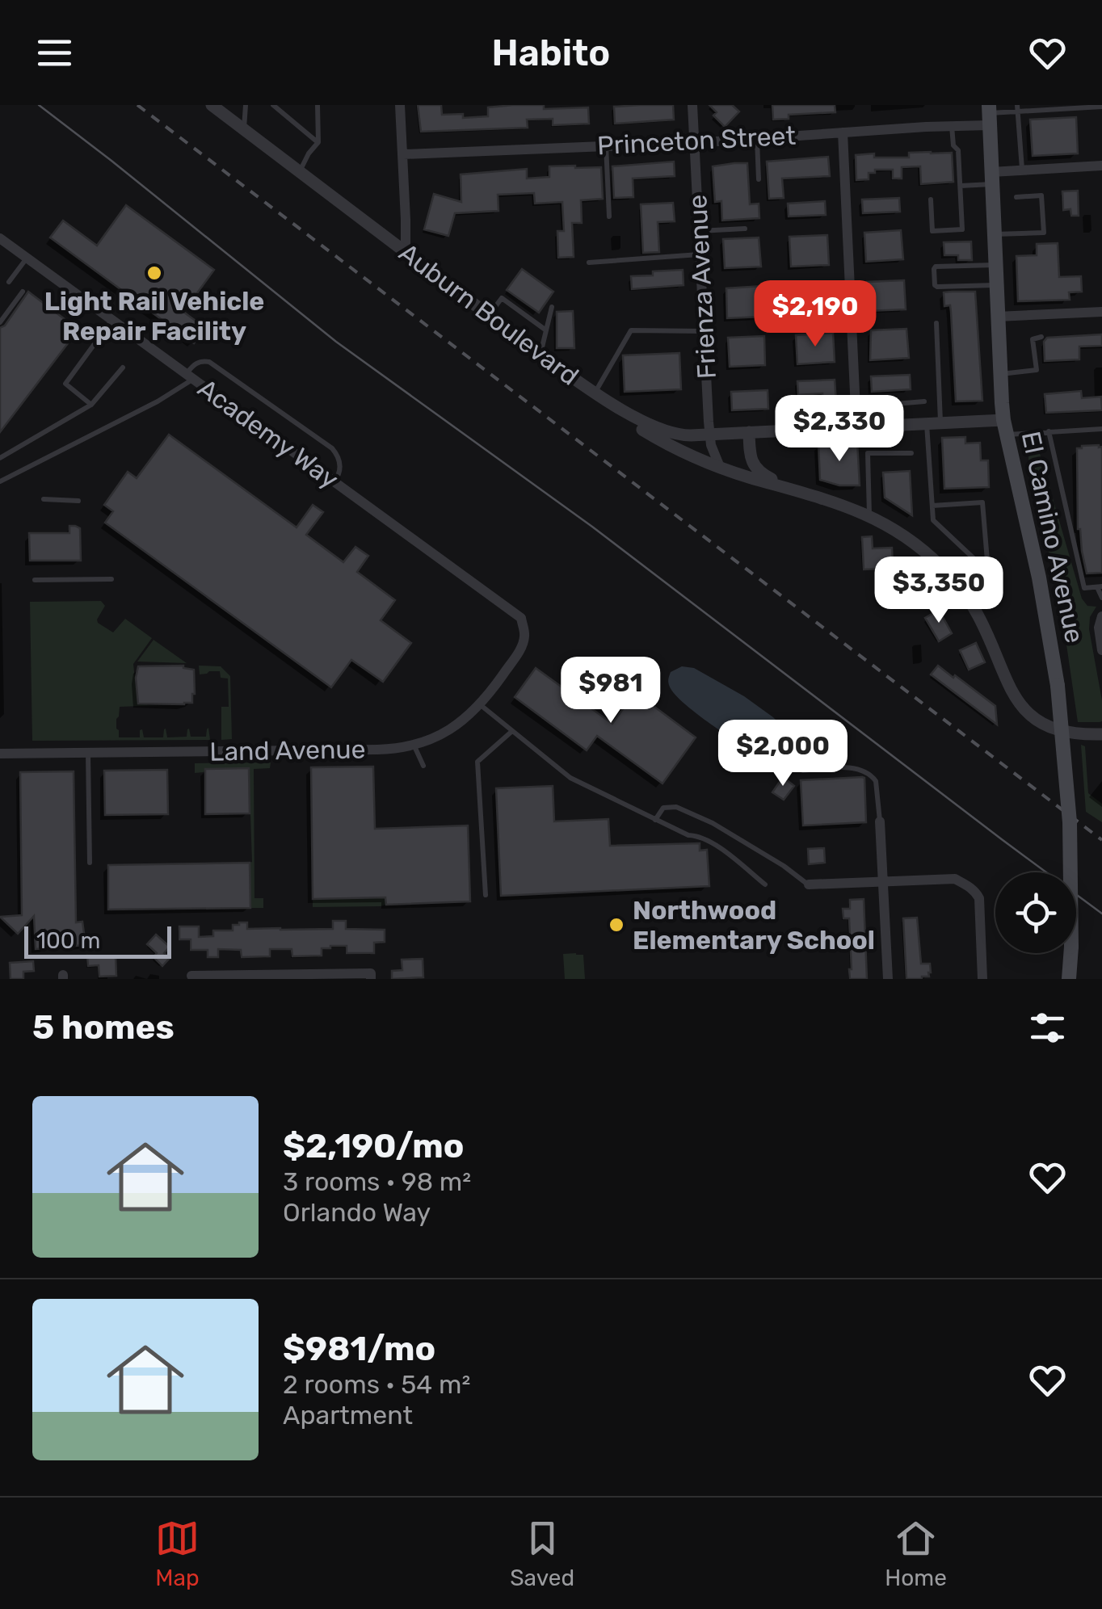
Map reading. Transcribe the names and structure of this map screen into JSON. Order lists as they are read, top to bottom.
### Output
{
  "streets": {
    "main road": ["El Camino Avenue"],
    "street": [
      "Princeton Street",
      "Frienza Avenue",
      "Auburn Boulevard",
      "Academy Way",
      "Land Avenue"
    ]
  },
  "crossings": [
    ["Princeton Street", "Frienza Avenue"],
    ["Princeton Street", "El Camino Avenue"],
    ["Frienza Avenue", "Auburn Boulevard"],
    ["Academy Way", "Land Avenue"]
  ],
  "places": ["Light Rail Vehicle Repair Facility", "Northwood Elementary School"],
  "scale_bar": "100 m",
  "page": {
    "header": "Habito",
    "price": [
      "$2,190",
      "$2,330",
      "$3,350",
      "$981",
      "$2,000"
    ],
    "scale": "100 m",
    "heading": "5 homes",
    "list": [
      {
        "name": "$2,190/mo",
        "note": "3 rooms · 98 m² · Orlando Way"
      },
      {
        "name": "$981/mo",
        "note": "2 rooms · 54 m² · Apartment"
      }
    ],
    "tabs": ["Map", "Saved", "Home"]
  }
}
